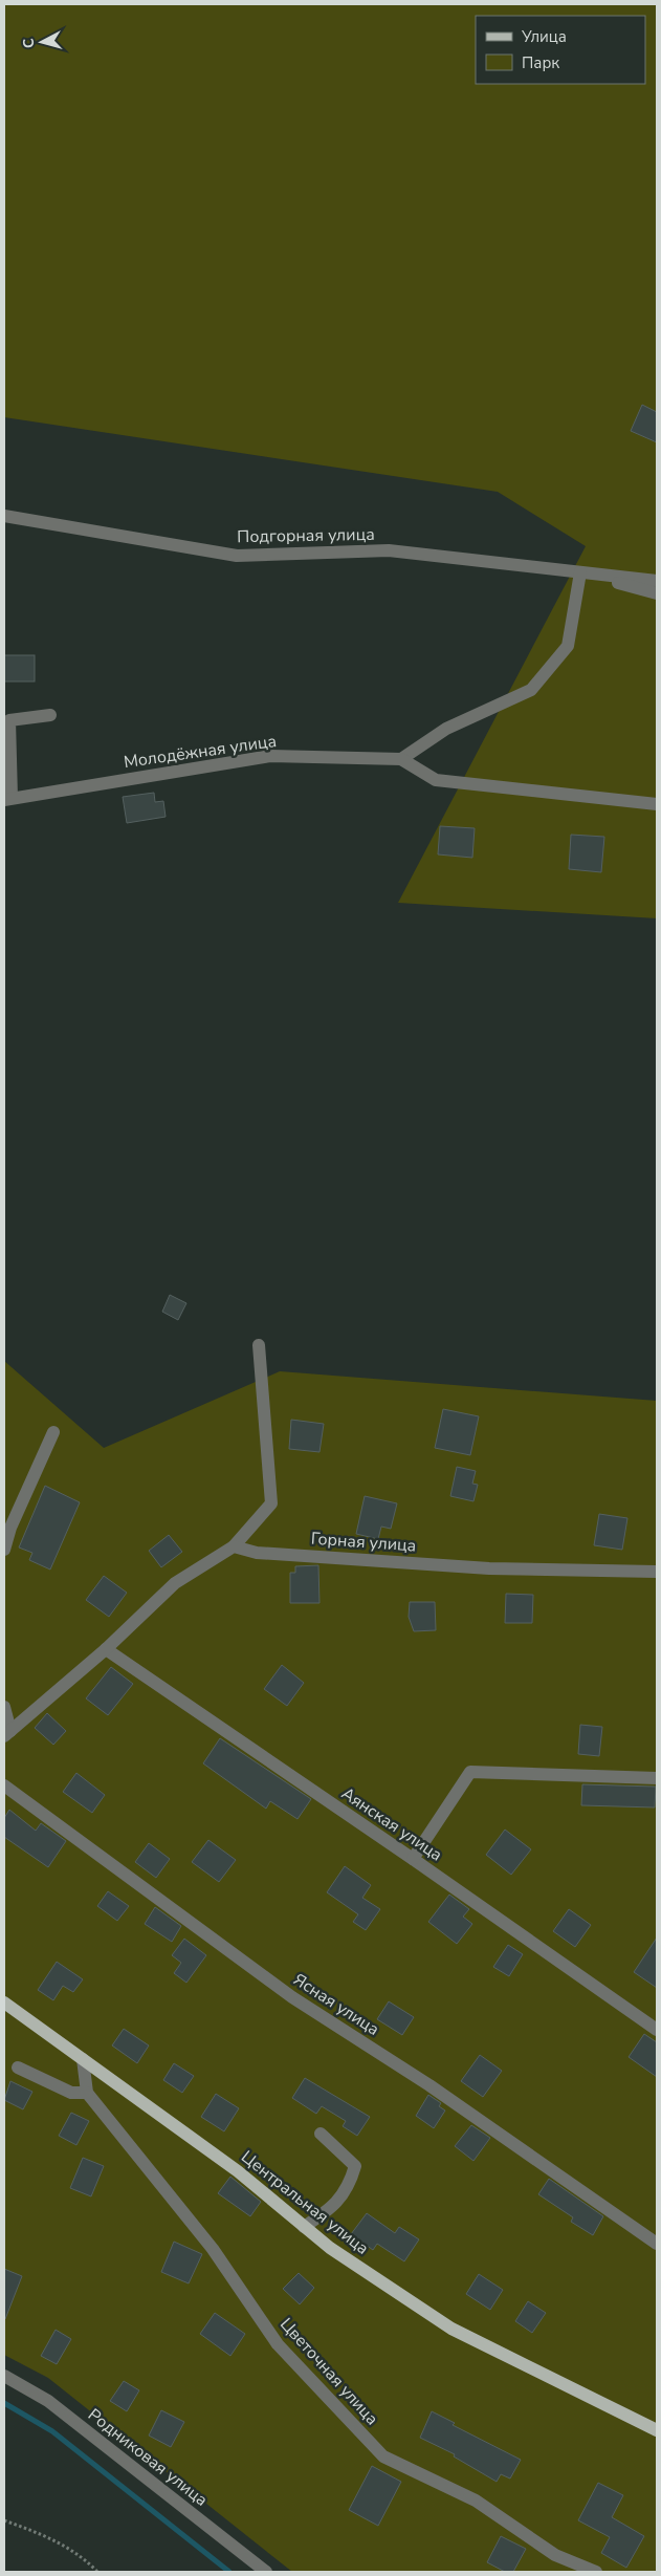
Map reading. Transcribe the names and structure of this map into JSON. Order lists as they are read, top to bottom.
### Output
{
  "streets": {
    "main road": ["Центральная улица"],
    "street": [
      "Подгорная улица",
      "Молодёжная улица",
      "Горная улица",
      "Аянская улица",
      "Ясная улица",
      "Цветочная улица",
      "Родниковая улица"
    ]
  },
  "legend": ["Улица", "Парк"],
  "north": "left"
}
